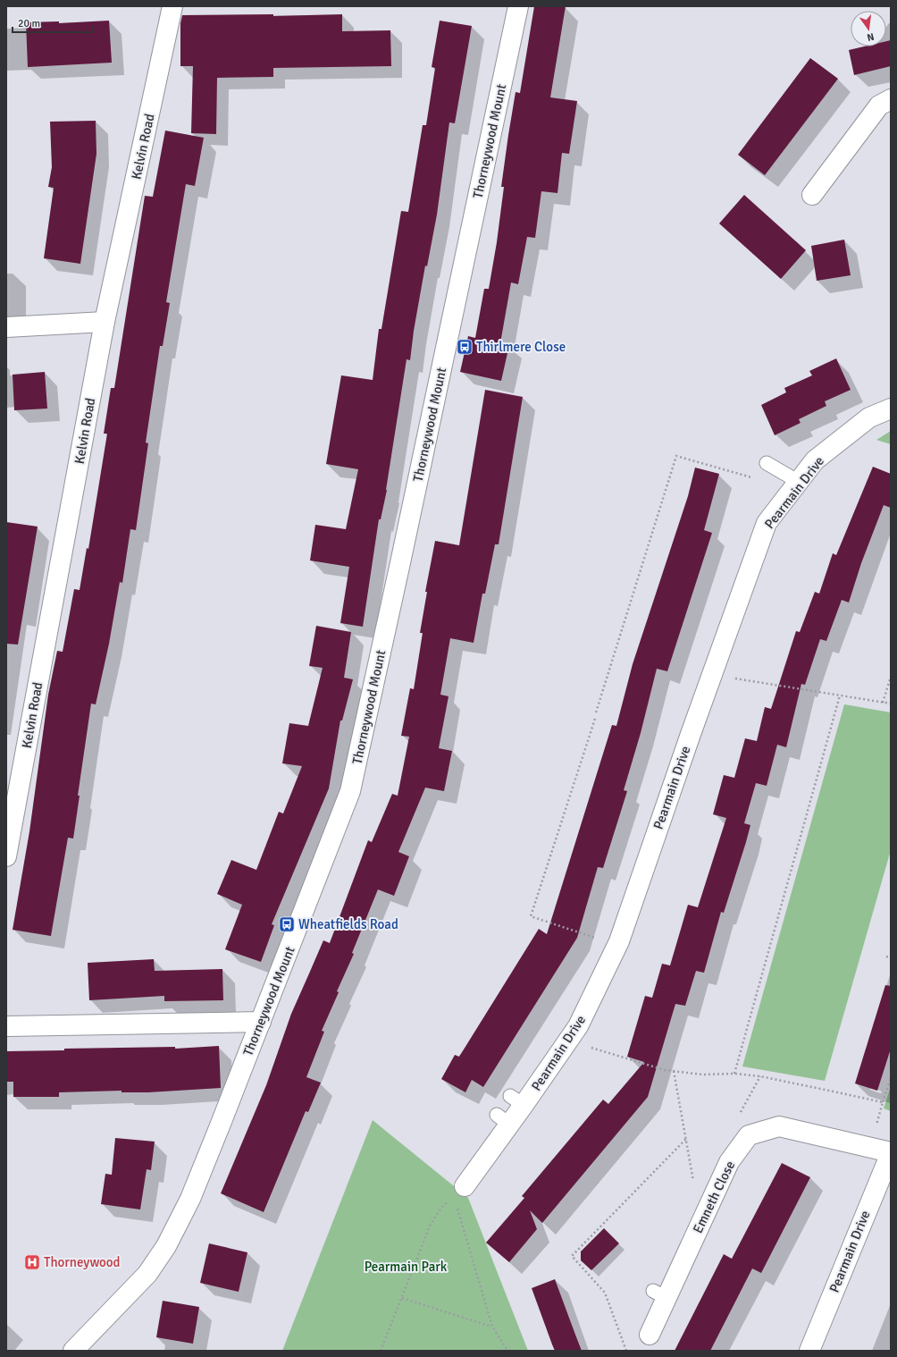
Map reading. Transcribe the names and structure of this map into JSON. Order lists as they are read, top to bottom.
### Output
{
  "streets": {
    "street": [
      "Thorneywood Mount",
      "Kelvin Road",
      "Pearmain Drive",
      "Emneth Close"
    ]
  },
  "crossings": [
    ["Pearmain Drive", "Emneth Close"]
  ],
  "parks": ["Pearmain Park"],
  "places": {
    "bus stop": ["Thirlmere Close", "Wheatfields Road"],
    "hospital": ["Thorneywood"]
  },
  "scale_bar": "20 m",
  "north": "bottom"
}
